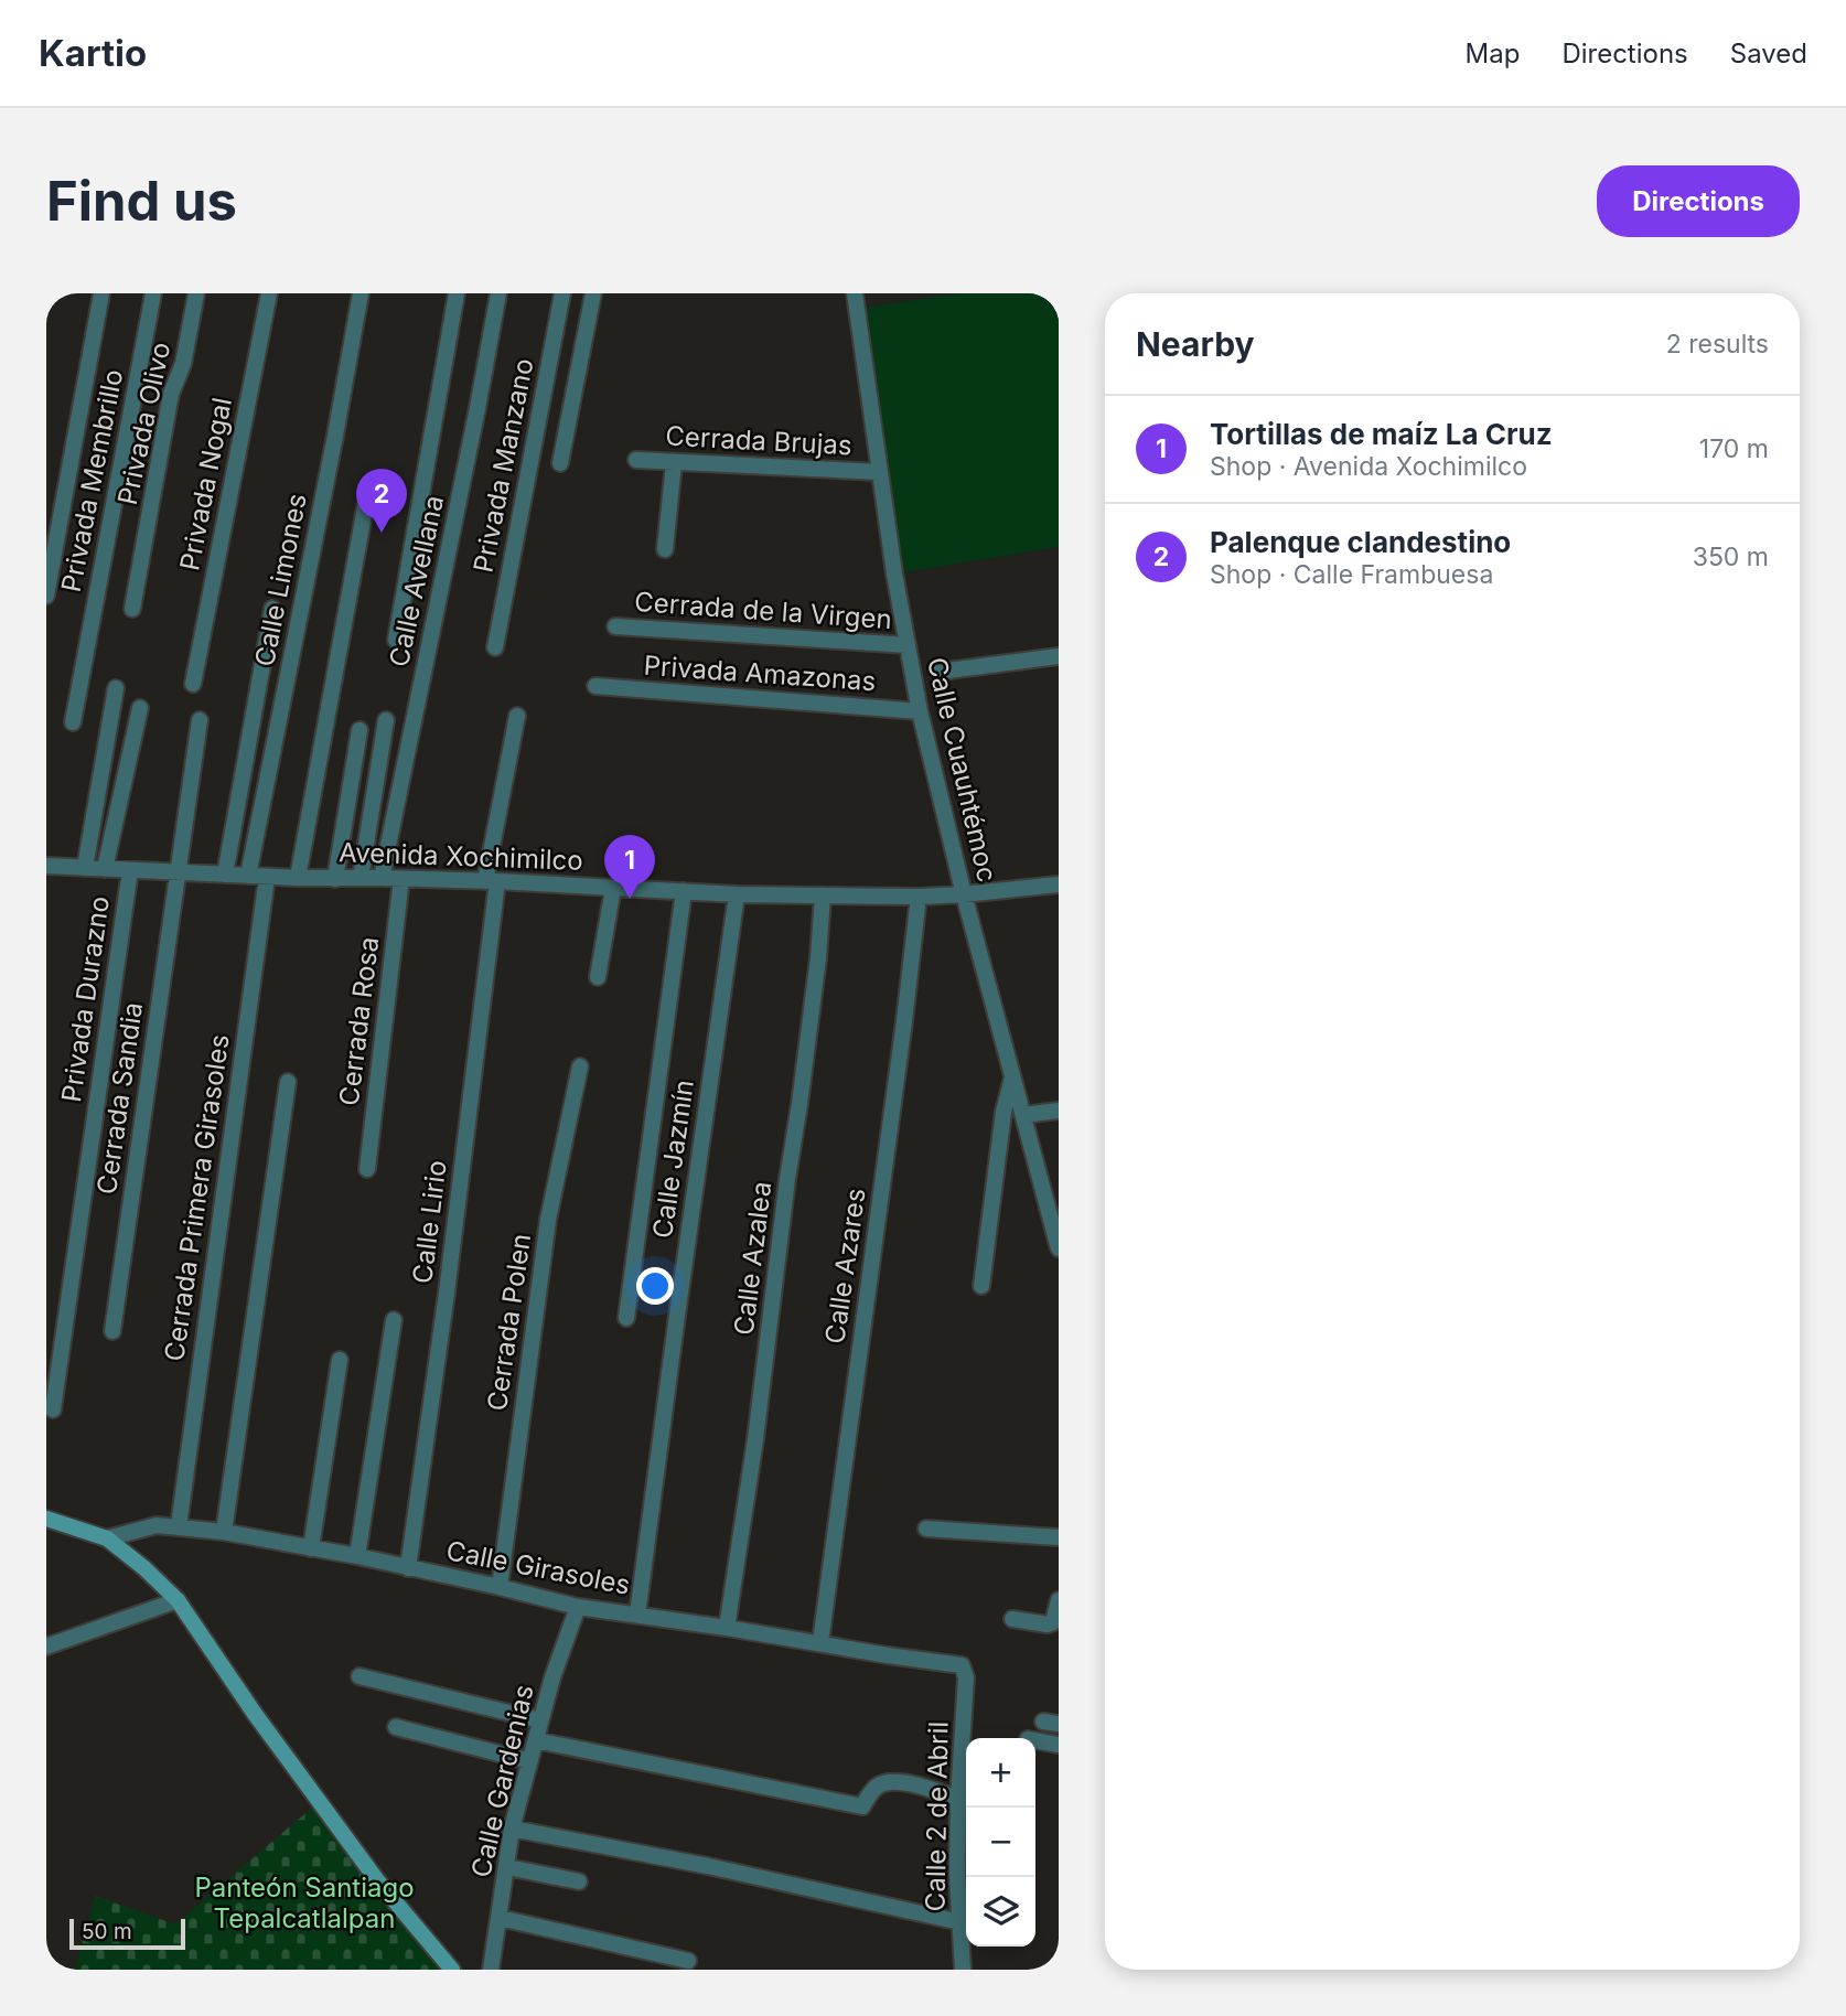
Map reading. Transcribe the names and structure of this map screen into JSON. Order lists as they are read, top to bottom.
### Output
{
  "streets": {
    "street": [
      "Privada Olivo",
      "Cerrada Brujas",
      "Privada Manzano",
      "Privada Membrillo",
      "Privada Nogal",
      "Calle Limones",
      "Calle Avellana",
      "Cerrada de la Virgen",
      "Privada Amazonas",
      "Calle Cuauhtémoc",
      "Avenida Xochimilco",
      "Privada Durazno",
      "Cerrada Rosa",
      "Cerrada Sandia",
      "Calle Jazmín",
      "Cerrada Primera Girasoles",
      "Calle Lirio",
      "Calle Azalea",
      "Calle Azares",
      "Cerrada Polen",
      "Calle Girasoles",
      "Calle Gardenias",
      "Calle 2 de Abril"
    ]
  },
  "crossings": [
    ["Cerrada Brujas", "Calle Cuauhtémoc"],
    ["Calle Limones", "Avenida Xochimilco"],
    ["Calle Avellana", "Avenida Xochimilco"],
    ["Cerrada de la Virgen", "Calle Cuauhtémoc"],
    ["Privada Amazonas", "Calle Cuauhtémoc"],
    ["Calle Cuauhtémoc", "Avenida Xochimilco"],
    ["Avenida Xochimilco", "Privada Durazno"],
    ["Avenida Xochimilco", "Cerrada Rosa"],
    ["Avenida Xochimilco", "Cerrada Sandia"],
    ["Avenida Xochimilco", "Calle Jazmín"],
    ["Avenida Xochimilco", "Cerrada Primera Girasoles"],
    ["Avenida Xochimilco", "Calle Lirio"],
    ["Avenida Xochimilco", "Calle Azalea"],
    ["Avenida Xochimilco", "Calle Azares"],
    ["Calle Jazmín", "Calle Girasoles"],
    ["Cerrada Primera Girasoles", "Calle Girasoles"],
    ["Calle Lirio", "Calle Girasoles"],
    ["Calle Azalea", "Calle Girasoles"],
    ["Calle Azares", "Calle Girasoles"],
    ["Cerrada Polen", "Calle Girasoles"],
    ["Calle Girasoles", "Calle Gardenias"],
    ["Calle Girasoles", "Calle 2 de Abril"]
  ],
  "parks": ["Panteón Santiago Tepalcatlalpan"],
  "scale_bar": "50 m",
  "page": {
    "header": "Kartio",
    "nav": ["Map", "Directions", "Saved"],
    "buttons": "Directions",
    "title": "Find us",
    "heading": ["Nearby", "2 results"],
    "list": [
      {
        "mark": "1",
        "name": "Tortillas de maíz La Cruz",
        "note": "Shop · Avenida Xochimilco",
        "value": "170 m"
      },
      {
        "mark": "2",
        "name": "Palenque clandestino",
        "note": "Shop · Calle Frambuesa",
        "value": "350 m"
      }
    ],
    "pins": ["2", "1"],
    "map_buttons": ["+", "−"],
    "scale": "50 m"
  }
}
